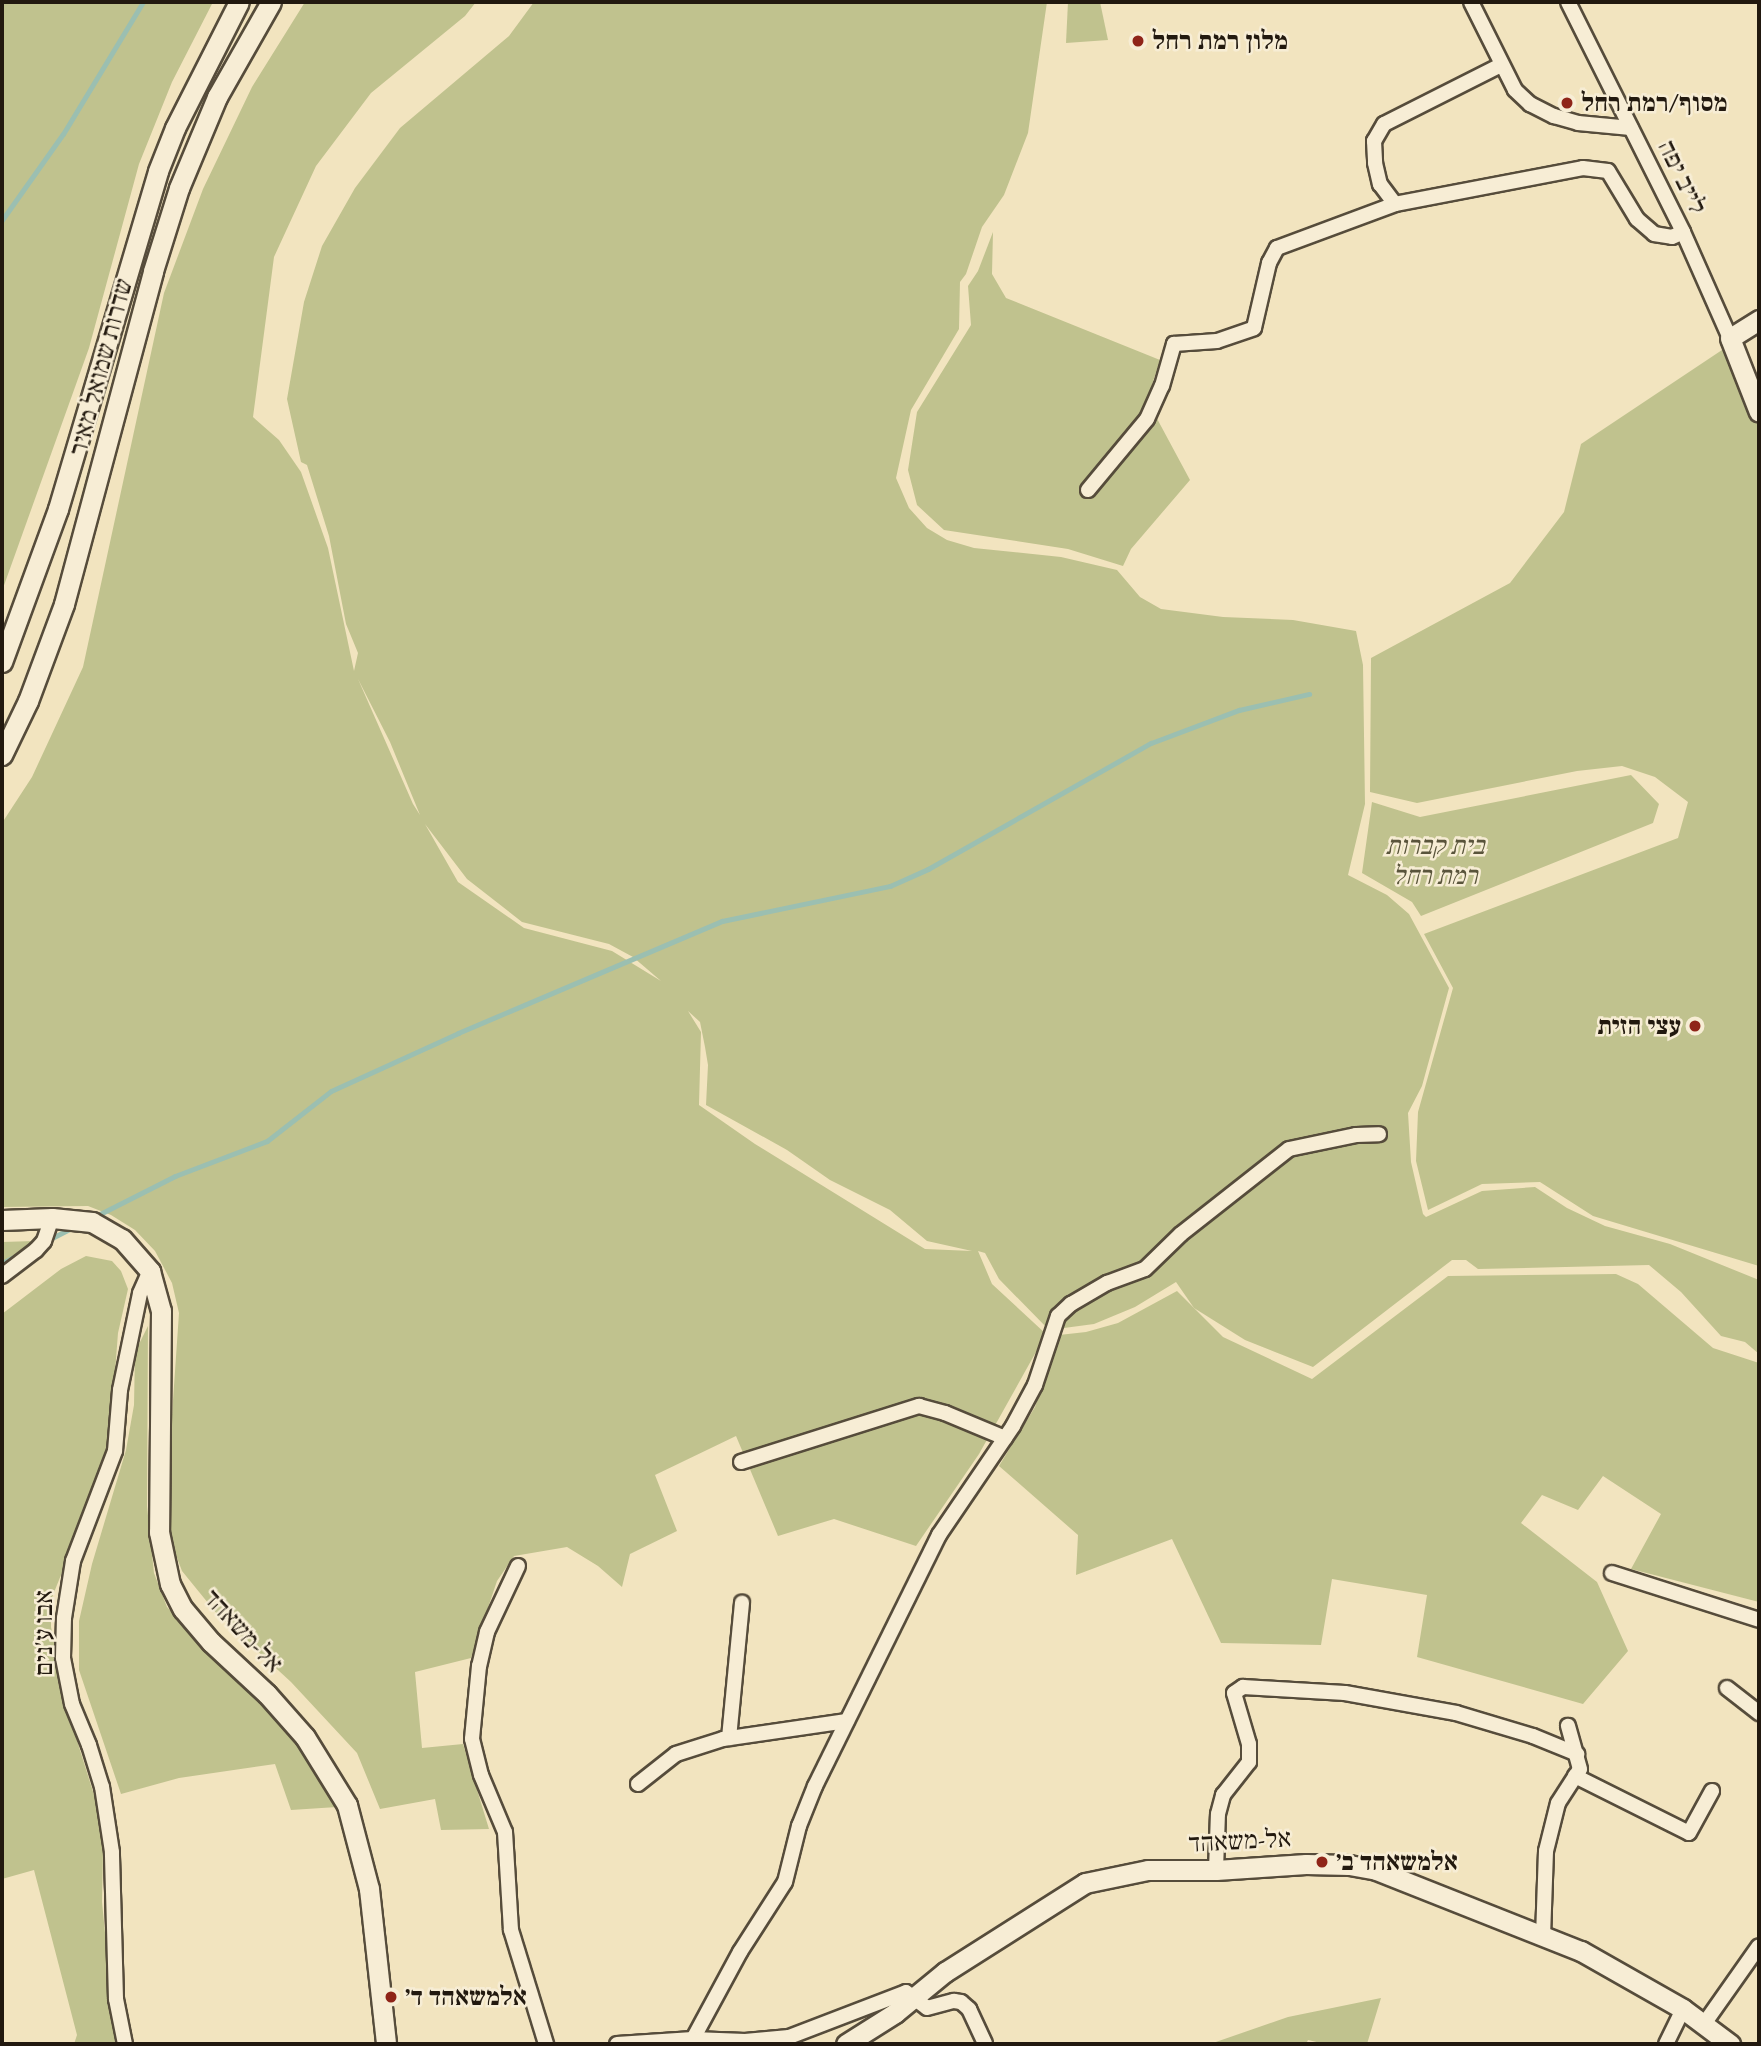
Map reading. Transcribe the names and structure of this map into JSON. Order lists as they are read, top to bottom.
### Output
{
  "streets": {
    "street": [
      "לייב יפה",
      "שדרות שמואל מאיר",
      "אל-משאהד",
      "אבו ע'נים"
    ]
  },
  "crossings": [
    ["אל-משאהד", "אבו ע'נים"]
  ],
  "parks": ["בית קברות רמת רחל"],
  "places": [
    "מלון רמת רחל",
    "מסוף/רמת רחל",
    "עצי הזית",
    "אלמשאהד ב׳",
    "אלמשאהד ד׳"
  ]
}
